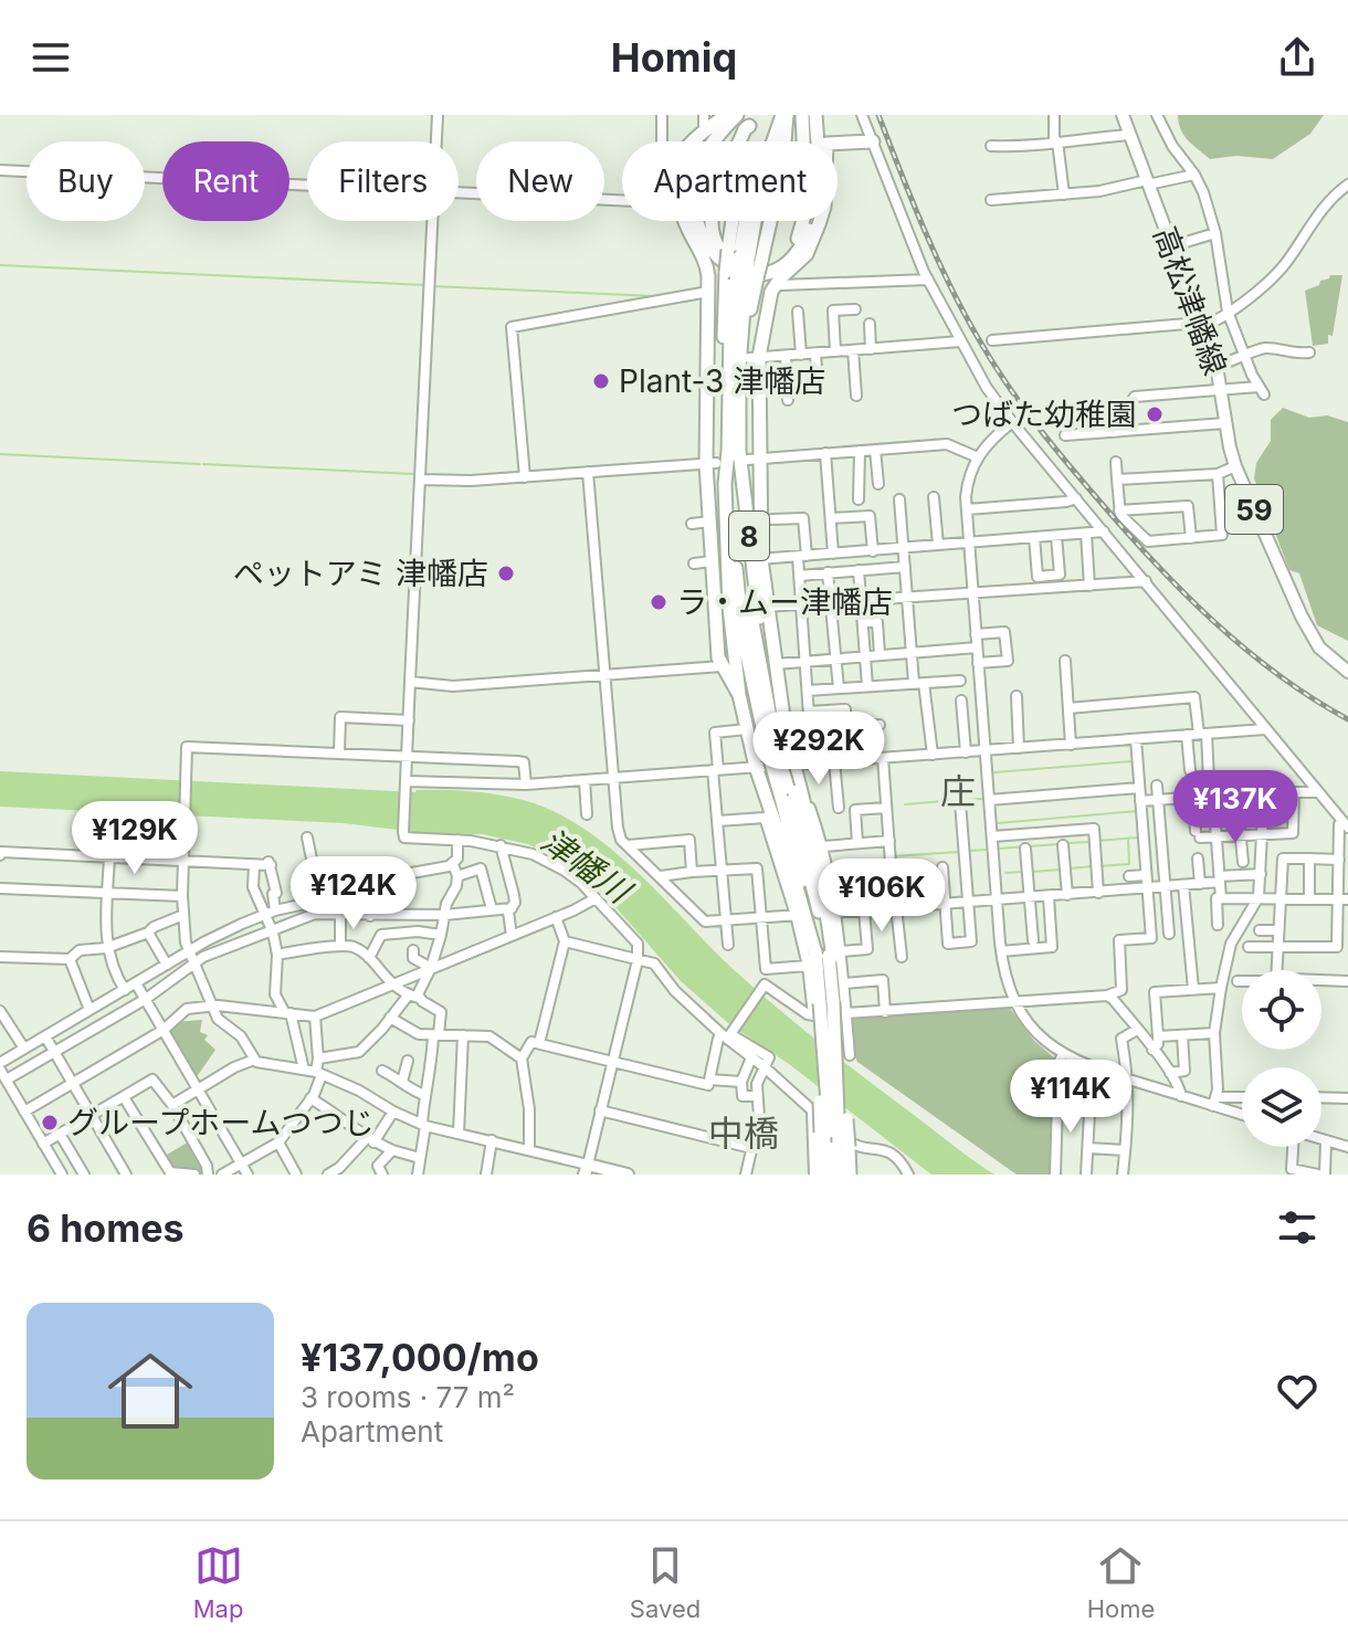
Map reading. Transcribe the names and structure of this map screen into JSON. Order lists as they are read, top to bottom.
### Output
{
  "streets": {
    "highway": ["8"],
    "main road": ["高松津幡線", "59"]
  },
  "districts": ["庄", "中橋"],
  "water": ["津幡川"],
  "places": [
    "Plant-3 津幡店",
    "つばた幼稚園",
    "ペットアミ 津幡店",
    "ラ・ムー津幡店",
    "グループホームつつじ"
  ],
  "page": {
    "header": "Homiq",
    "chip": [
      "Buy",
      "Rent",
      "Filters",
      "New",
      "Apartment"
    ],
    "price": [
      "¥292K",
      "¥137K",
      "¥129K",
      "¥124K",
      "¥106K",
      "¥114K"
    ],
    "heading": "6 homes",
    "list": [
      {
        "name": "¥137,000/mo",
        "note": "3 rooms · 77 m² · Apartment"
      }
    ],
    "tabs": ["Map", "Saved", "Home"]
  }
}
